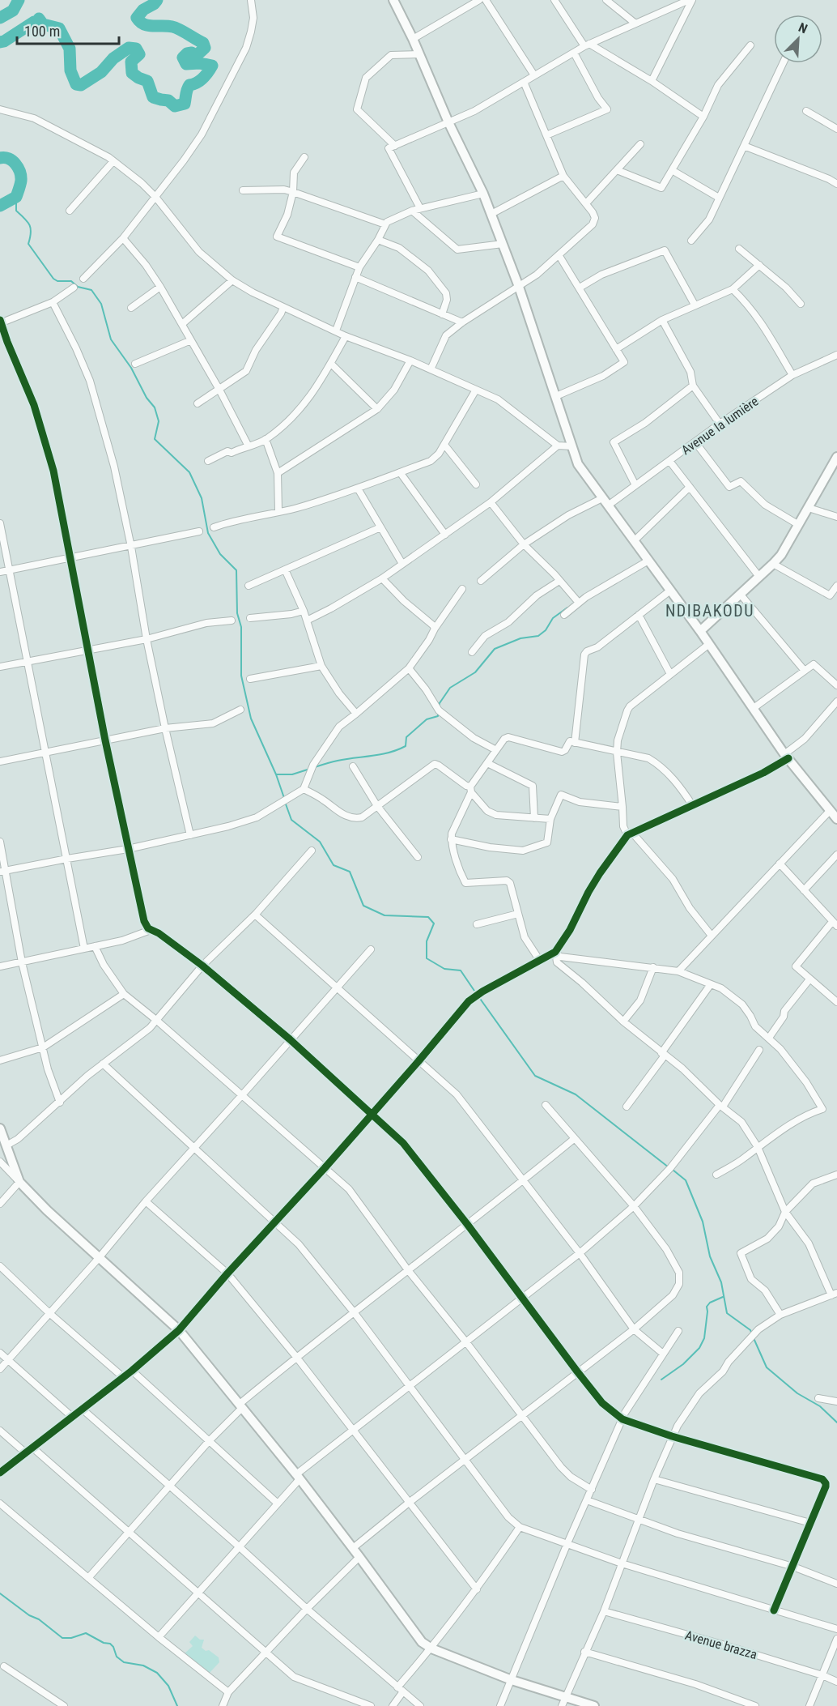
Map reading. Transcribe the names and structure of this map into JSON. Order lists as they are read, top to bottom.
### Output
{
  "streets": {
    "street": ["Avenue la lumière", "Avenue brazza"]
  },
  "districts": ["NDIBAKODU"],
  "scale_bar": "100 m",
  "north": "top right"
}
